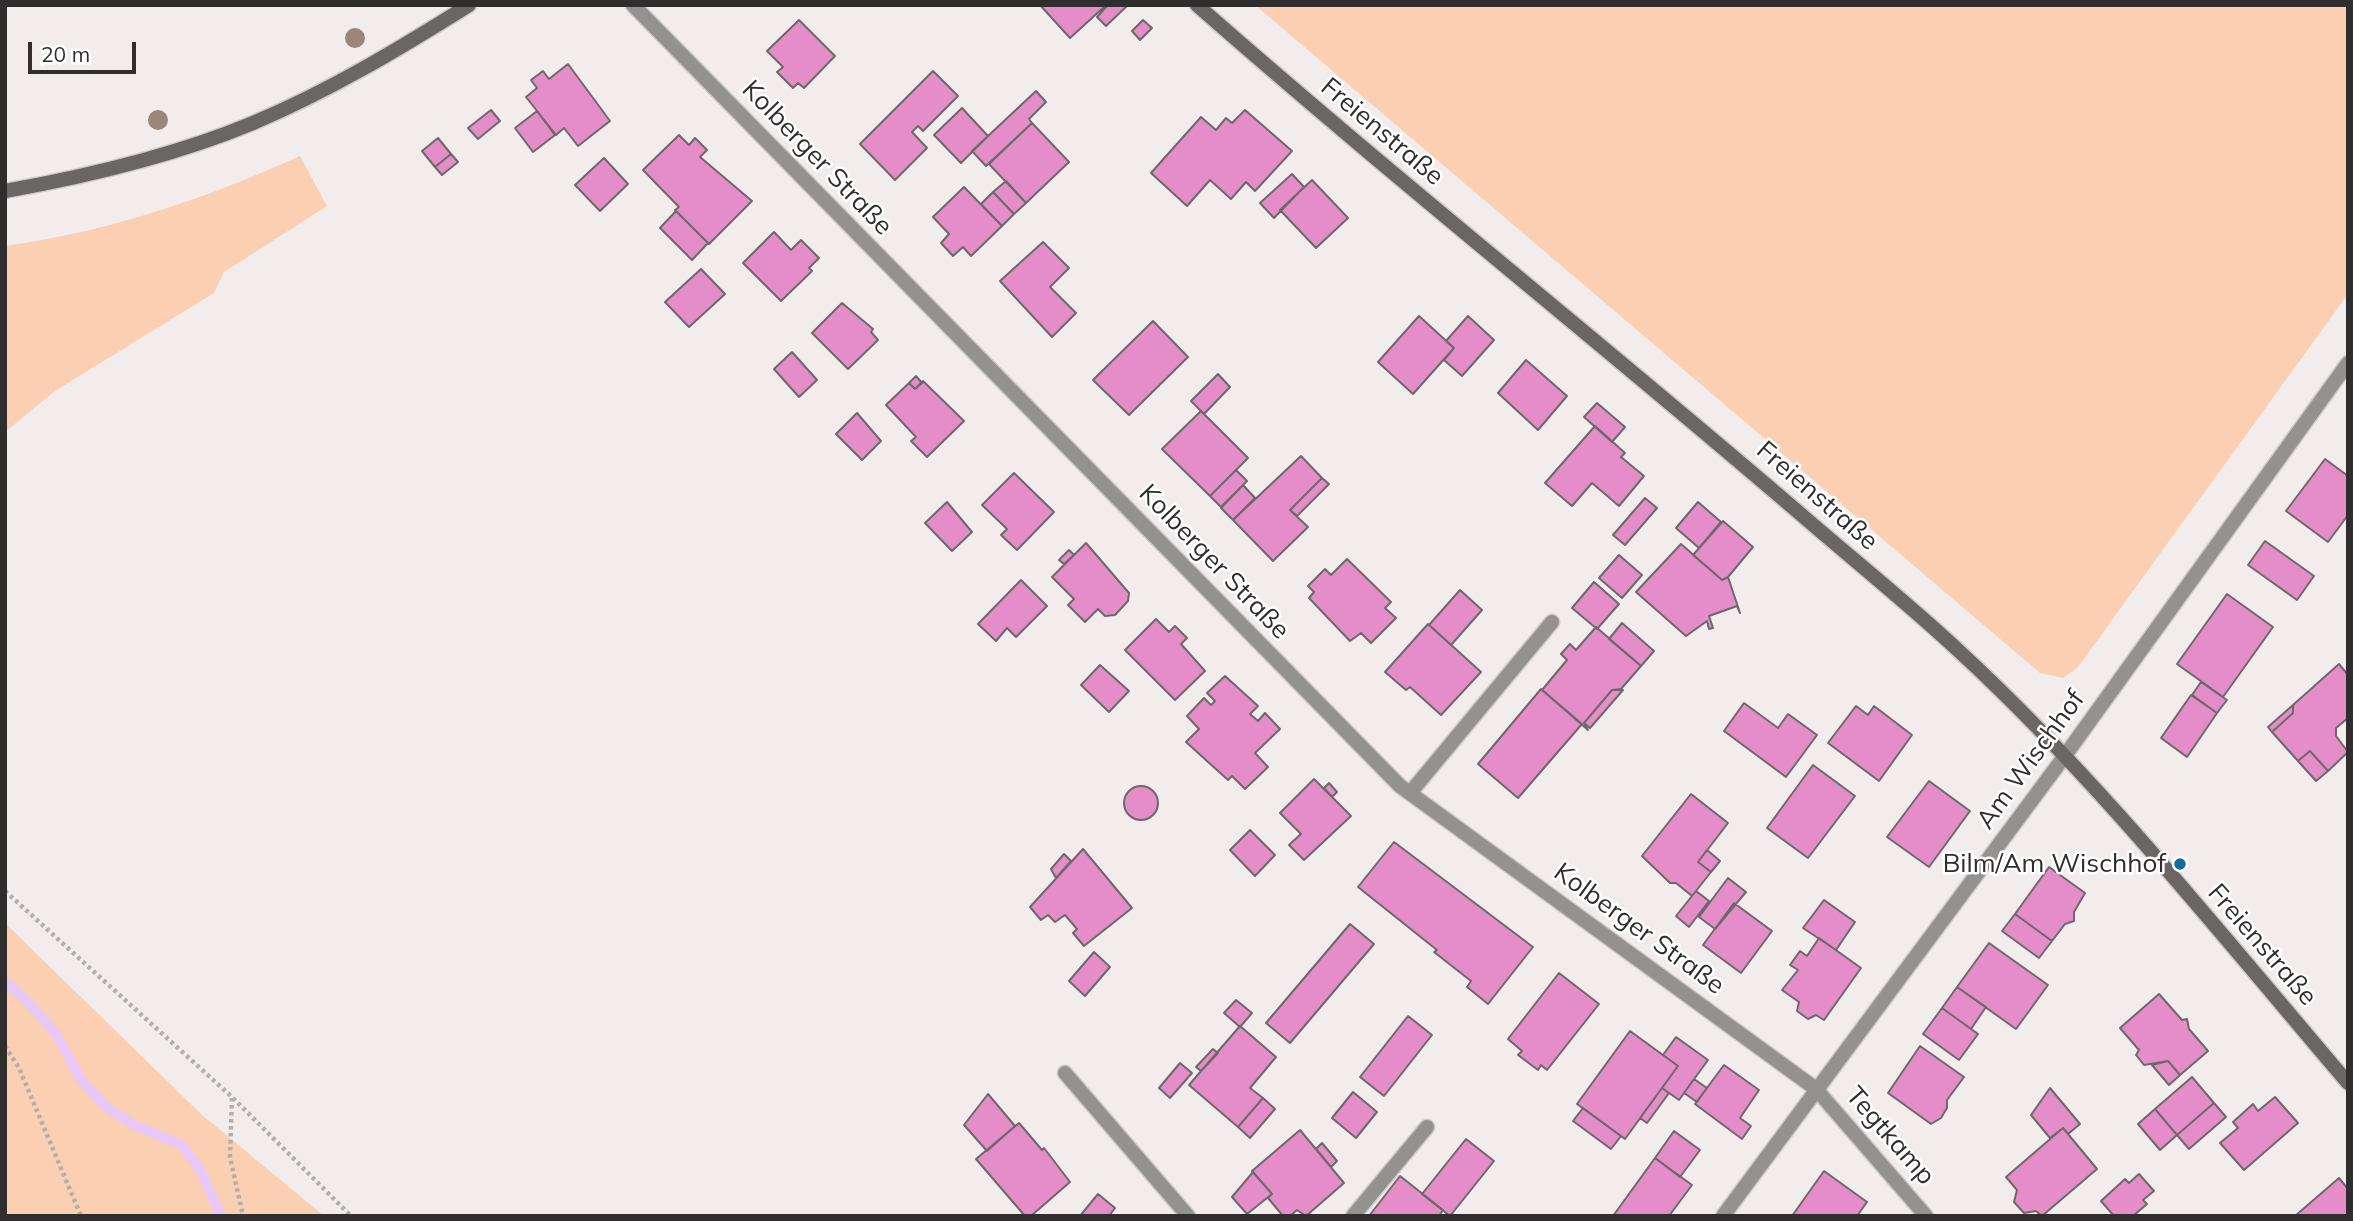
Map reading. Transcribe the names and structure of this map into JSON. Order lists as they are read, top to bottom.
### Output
{
  "streets": {
    "street": [
      "Freienstraße",
      "Kolberger Straße",
      "Am Wischhof",
      "Tegtkamp"
    ]
  },
  "crossings": [
    ["Freienstraße", "Am Wischhof"],
    ["Kolberger Straße", "Am Wischhof"],
    ["Kolberger Straße", "Tegtkamp"],
    ["Am Wischhof", "Tegtkamp"]
  ],
  "places": ["Bilm/Am Wischhof"],
  "scale_bar": "20 m"
}
